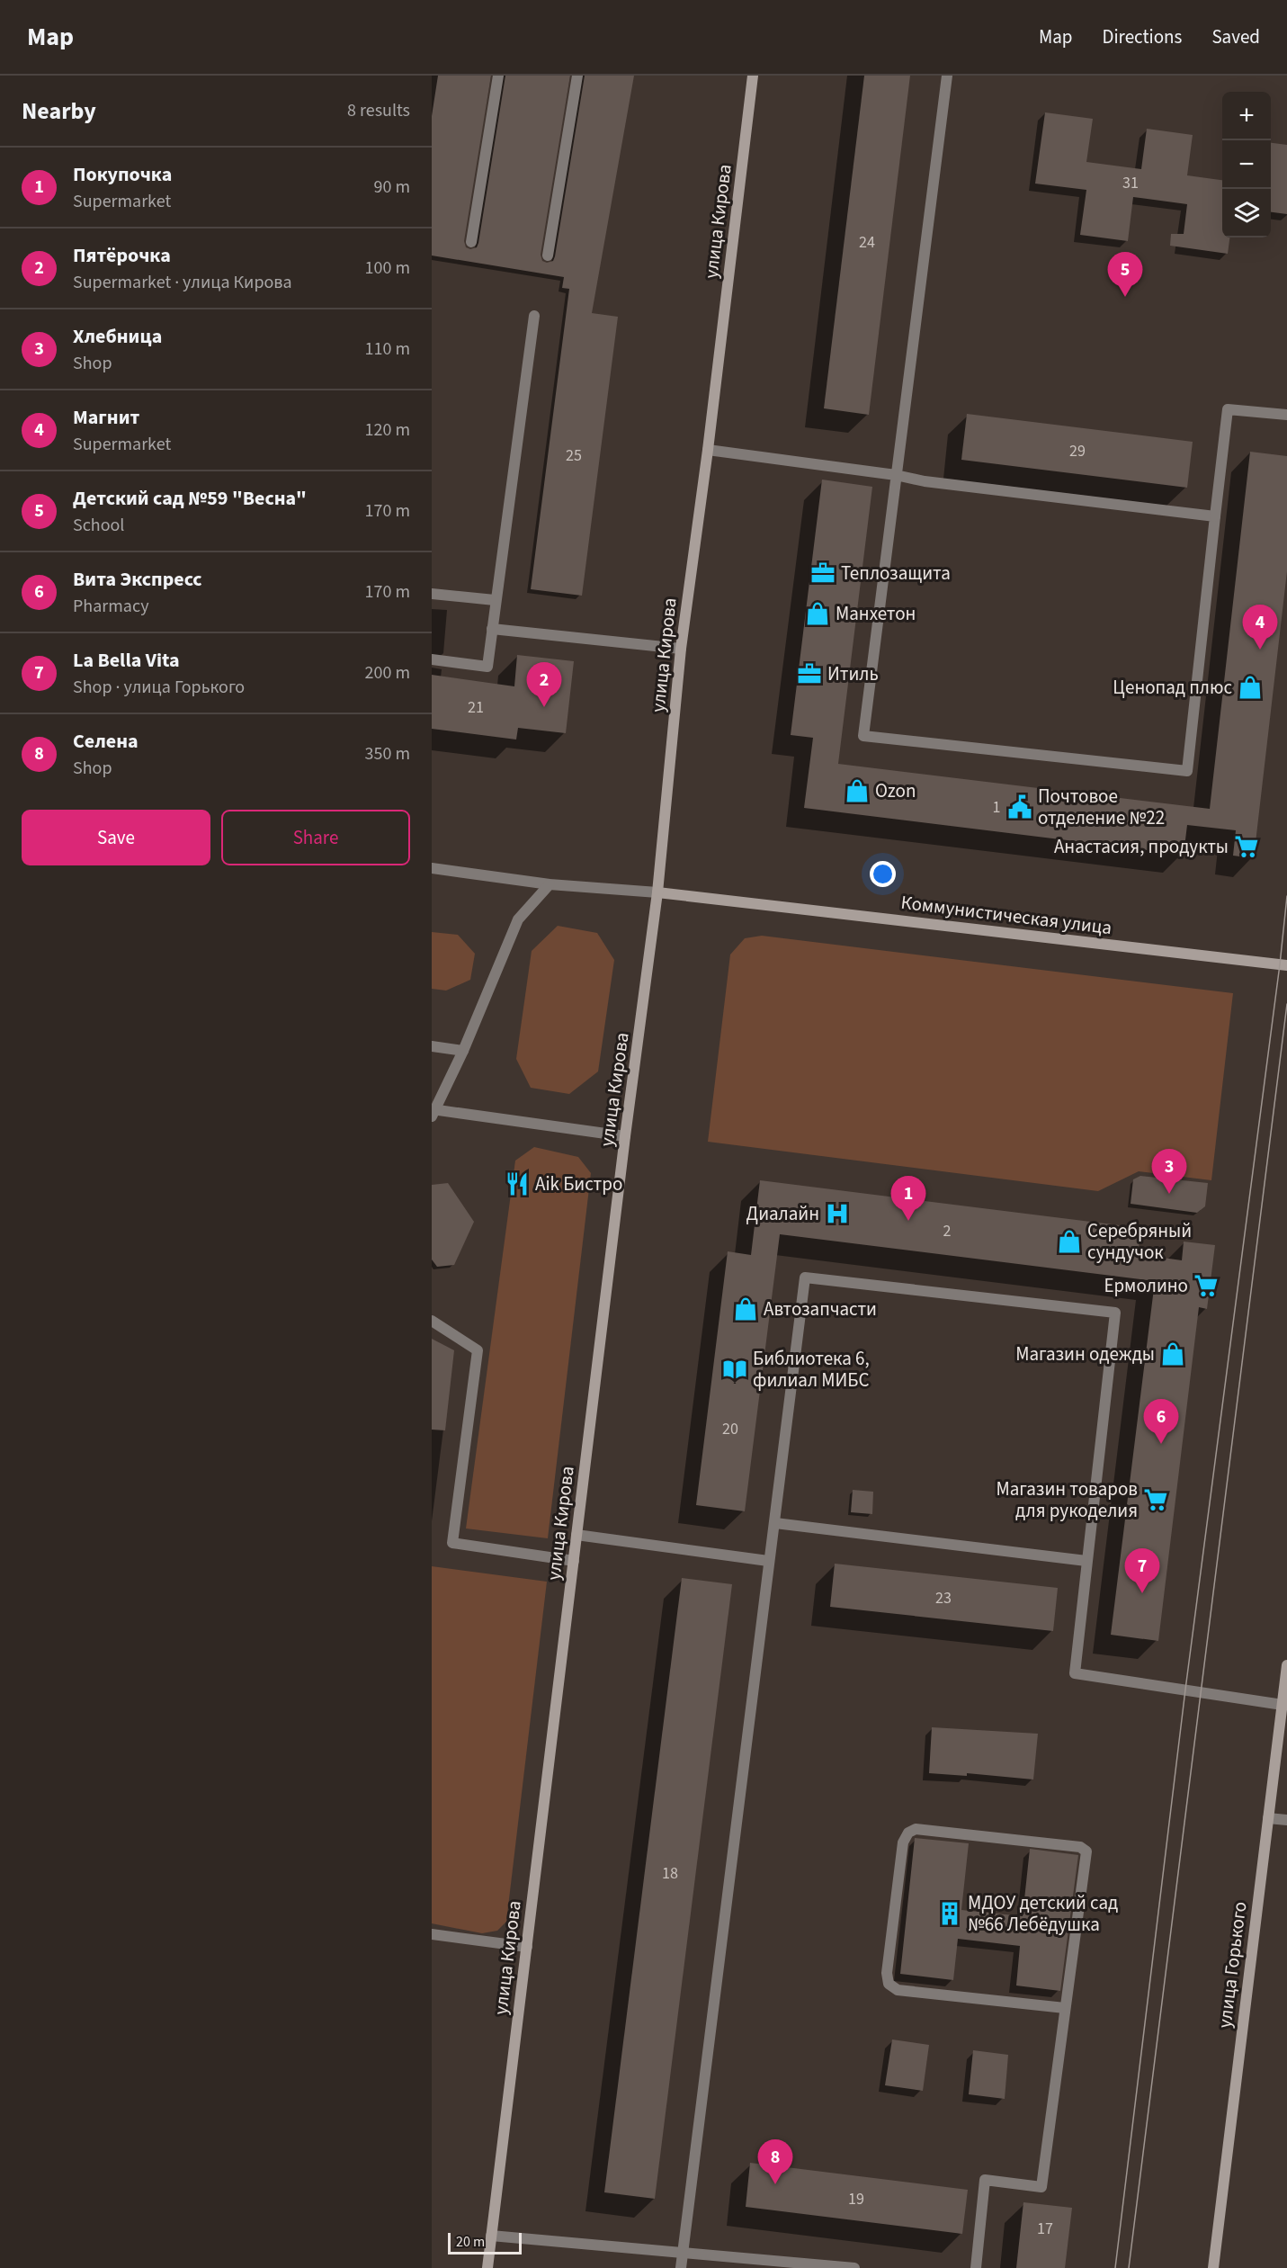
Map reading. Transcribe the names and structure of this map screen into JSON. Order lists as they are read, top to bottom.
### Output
{
  "streets": {
    "street": ["улица Кирова", "Коммунистическая улица", "улица Горького"]
  },
  "crossings": [
    ["улица Кирова", "Коммунистическая улица"]
  ],
  "places": {
    "office": ["Теплозащита", "Итиль"],
    "shop": [
      "Манхетон",
      "Ценопад плюс",
      "Ozon",
      "Серебряный сундучок",
      "Автозапчасти",
      "Магазин одежды"
    ],
    "public building": ["Почтовое отделение №22"],
    "supermarket": ["Анастасия, продукты", "Ермолино", "Магазин товаров для рукоделия"],
    "restaurant": ["Aik Бистро"],
    "hospital": ["Диалайн"],
    "library": ["Библиотека 6, филиал МИБС"],
    "building": ["МДОУ детский сад №66 Лебёдушка"]
  },
  "house_numbers": [
    "31",
    "24",
    "29",
    "25",
    "21",
    "1",
    "2",
    "20",
    "23",
    "18",
    "19",
    "17"
  ],
  "scale_bar": "20 m",
  "page": {
    "header": "Map",
    "nav": ["Map", "Directions", "Saved"],
    "heading": ["Nearby", "8 results"],
    "map_buttons": ["+", "−"],
    "list": [
      {
        "mark": "1",
        "name": "Покупочка",
        "note": "Supermarket",
        "value": "90 m"
      },
      {
        "mark": "2",
        "name": "Пятёрочка",
        "note": "Supermarket · улица Кирова",
        "value": "100 m"
      },
      {
        "mark": "3",
        "name": "Хлебница",
        "note": "Shop",
        "value": "110 m"
      },
      {
        "mark": "4",
        "name": "Магнит",
        "note": "Supermarket",
        "value": "120 m"
      },
      {
        "mark": "5",
        "name": "Детский сад №59 \"Весна\"",
        "note": "School",
        "value": "170 m"
      },
      {
        "mark": "6",
        "name": "Вита Экспресс",
        "note": "Pharmacy",
        "value": "170 m"
      },
      {
        "mark": "7",
        "name": "La Bella Vita",
        "note": "Shop · улица Горького",
        "value": "200 m"
      },
      {
        "mark": "8",
        "name": "Селена",
        "note": "Shop",
        "value": "350 m"
      }
    ],
    "pins": [
      "5",
      "4",
      "2",
      "3",
      "1",
      "6",
      "7",
      "8"
    ],
    "buttons": ["Save", "Share"],
    "scale": "20 m"
  }
}
